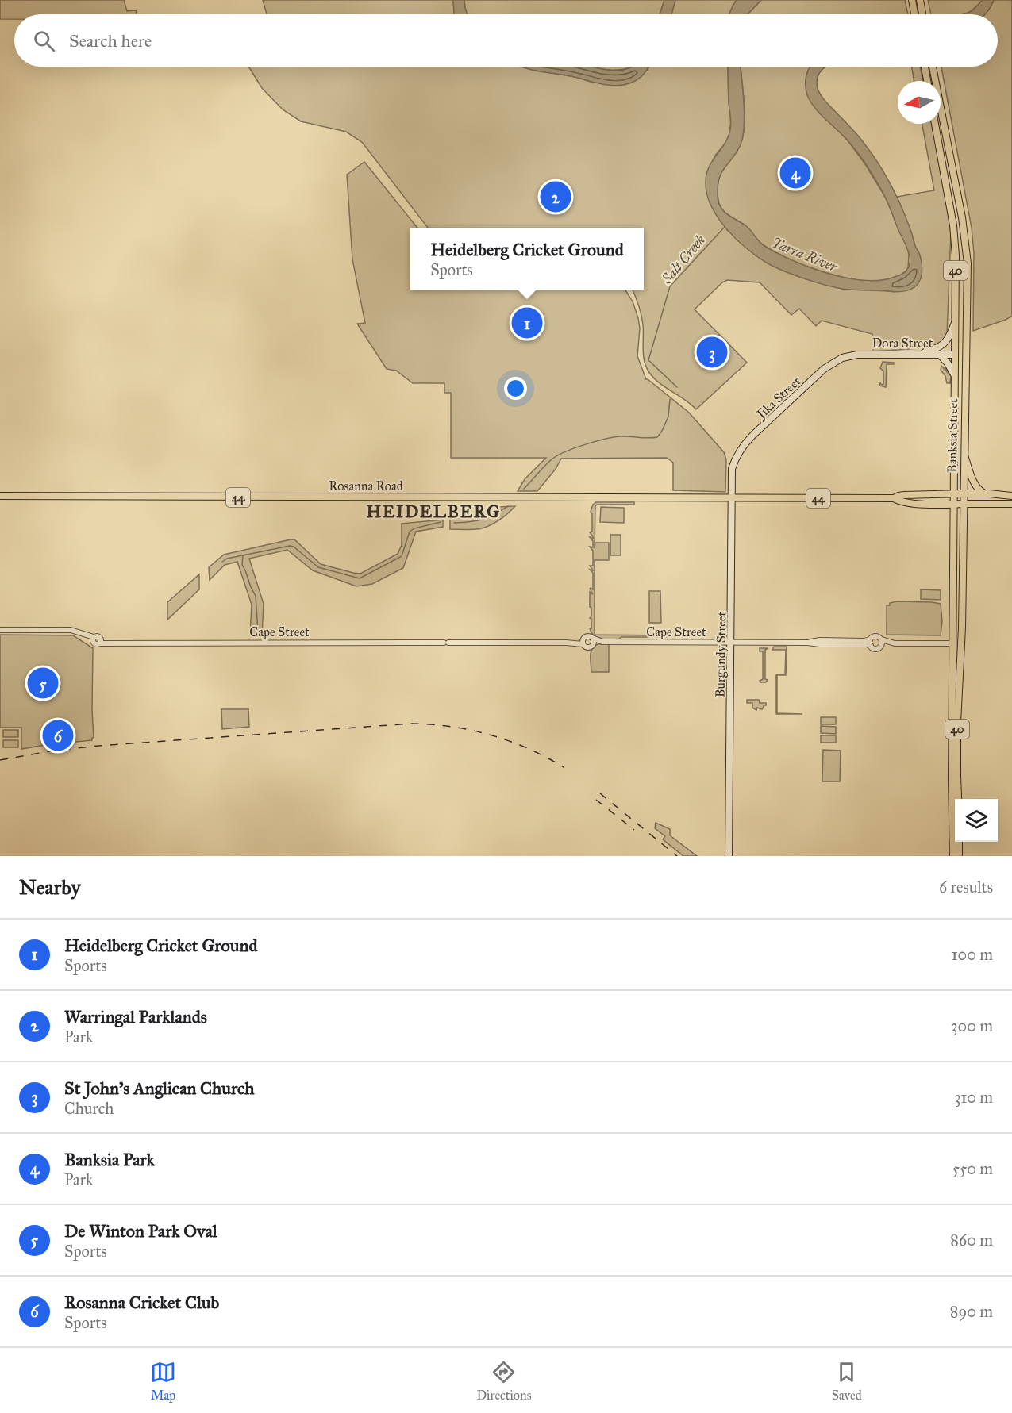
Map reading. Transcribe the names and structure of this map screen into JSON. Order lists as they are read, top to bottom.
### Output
{
  "streets": {
    "main road": [
      "40",
      "Dora Street",
      "Jika Street",
      "Banksia Street",
      "Rosanna Road",
      "44",
      "Burgundy Street"
    ],
    "street": ["Cape Street"]
  },
  "crossings": [
    ["Dora Street", "Jika Street"],
    ["Dora Street", "Banksia Street"],
    ["Jika Street", "Burgundy Street"],
    ["Banksia Street", "44"],
    ["Rosanna Road", "44"],
    ["Rosanna Road", "Burgundy Street"],
    ["44", "Burgundy Street"],
    ["Cape Street", "Burgundy Street"]
  ],
  "districts": ["HEIDELBERG"],
  "water": ["Yarra River", "Salt Creek"],
  "north": "left",
  "page": {
    "search": "Search here",
    "pins": [
      "4",
      "2",
      "1",
      "3",
      "5",
      "6"
    ],
    "popup": ["Heidelberg Cricket Ground", "Sports"],
    "heading": ["Nearby", "6 results"],
    "list": [
      {
        "mark": "1",
        "name": "Heidelberg Cricket Ground",
        "note": "Sports",
        "value": "100 m"
      },
      {
        "mark": "2",
        "name": "Warringal Parklands",
        "note": "Park",
        "value": "300 m"
      },
      {
        "mark": "3",
        "name": "St John's Anglican Church",
        "note": "Church",
        "value": "310 m"
      },
      {
        "mark": "4",
        "name": "Banksia Park",
        "note": "Park",
        "value": "550 m"
      },
      {
        "mark": "5",
        "name": "De Winton Park Oval",
        "note": "Sports",
        "value": "860 m"
      },
      {
        "mark": "6",
        "name": "Rosanna Cricket Club",
        "note": "Sports",
        "value": "890 m"
      }
    ],
    "nav": ["Map", "Directions", "Saved"]
  }
}
